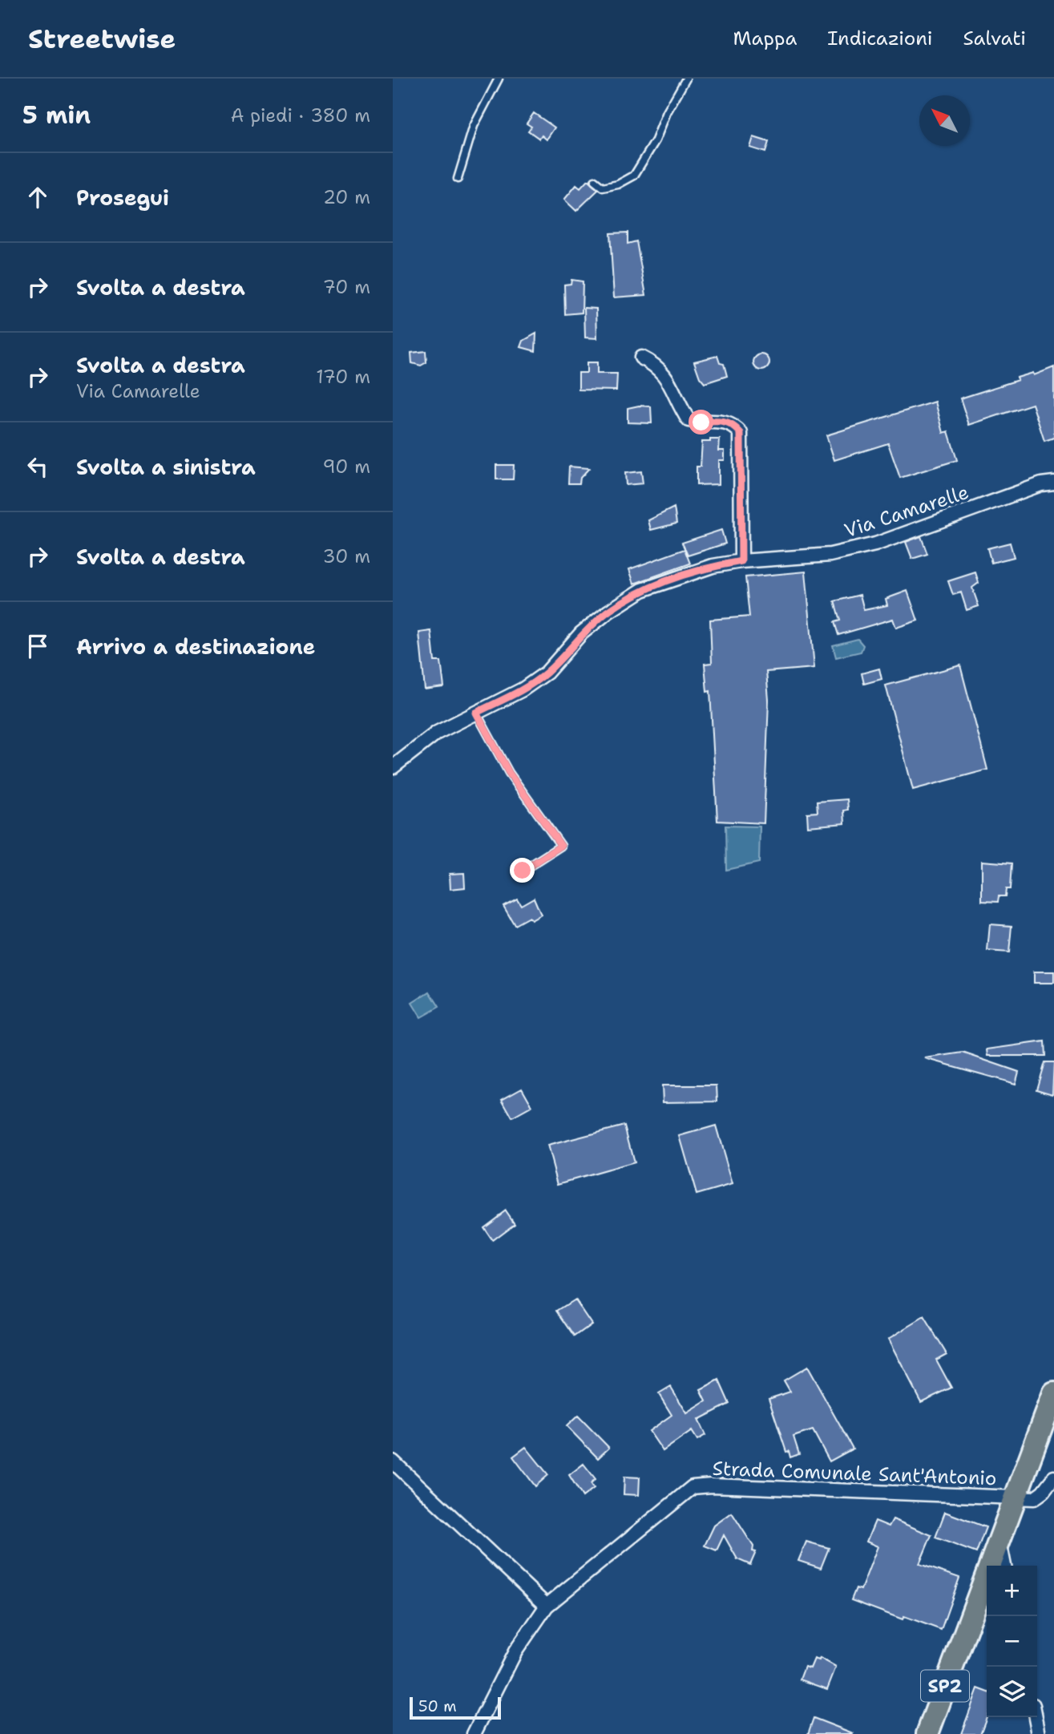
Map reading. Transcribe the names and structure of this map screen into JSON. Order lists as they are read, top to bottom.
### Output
{
  "streets": {
    "main road": ["SP2"],
    "street": ["Via Camarelle", "Strada Comunale Sant'Antonio"]
  },
  "crossings": [
    ["Strada Comunale Sant'Antonio", "SP2"]
  ],
  "scale_bar": "50 m",
  "north": "top left",
  "page": {
    "header": "Streetwise",
    "nav": ["Mappa", "Indicazioni", "Salvati"],
    "heading": ["5 min", "A piedi · 380 m"],
    "list": [
      ["Prosegui", "20 m"],
      ["Svolta a destra", "70 m"],
      ["Svolta a destra", "Via Camarelle", "170 m"],
      ["Svolta a sinistra", "90 m"],
      ["Svolta a destra", "30 m"],
      "Arrivo a destinazione"
    ],
    "map_buttons": ["+", "−"],
    "scale": "50 m"
  }
}
